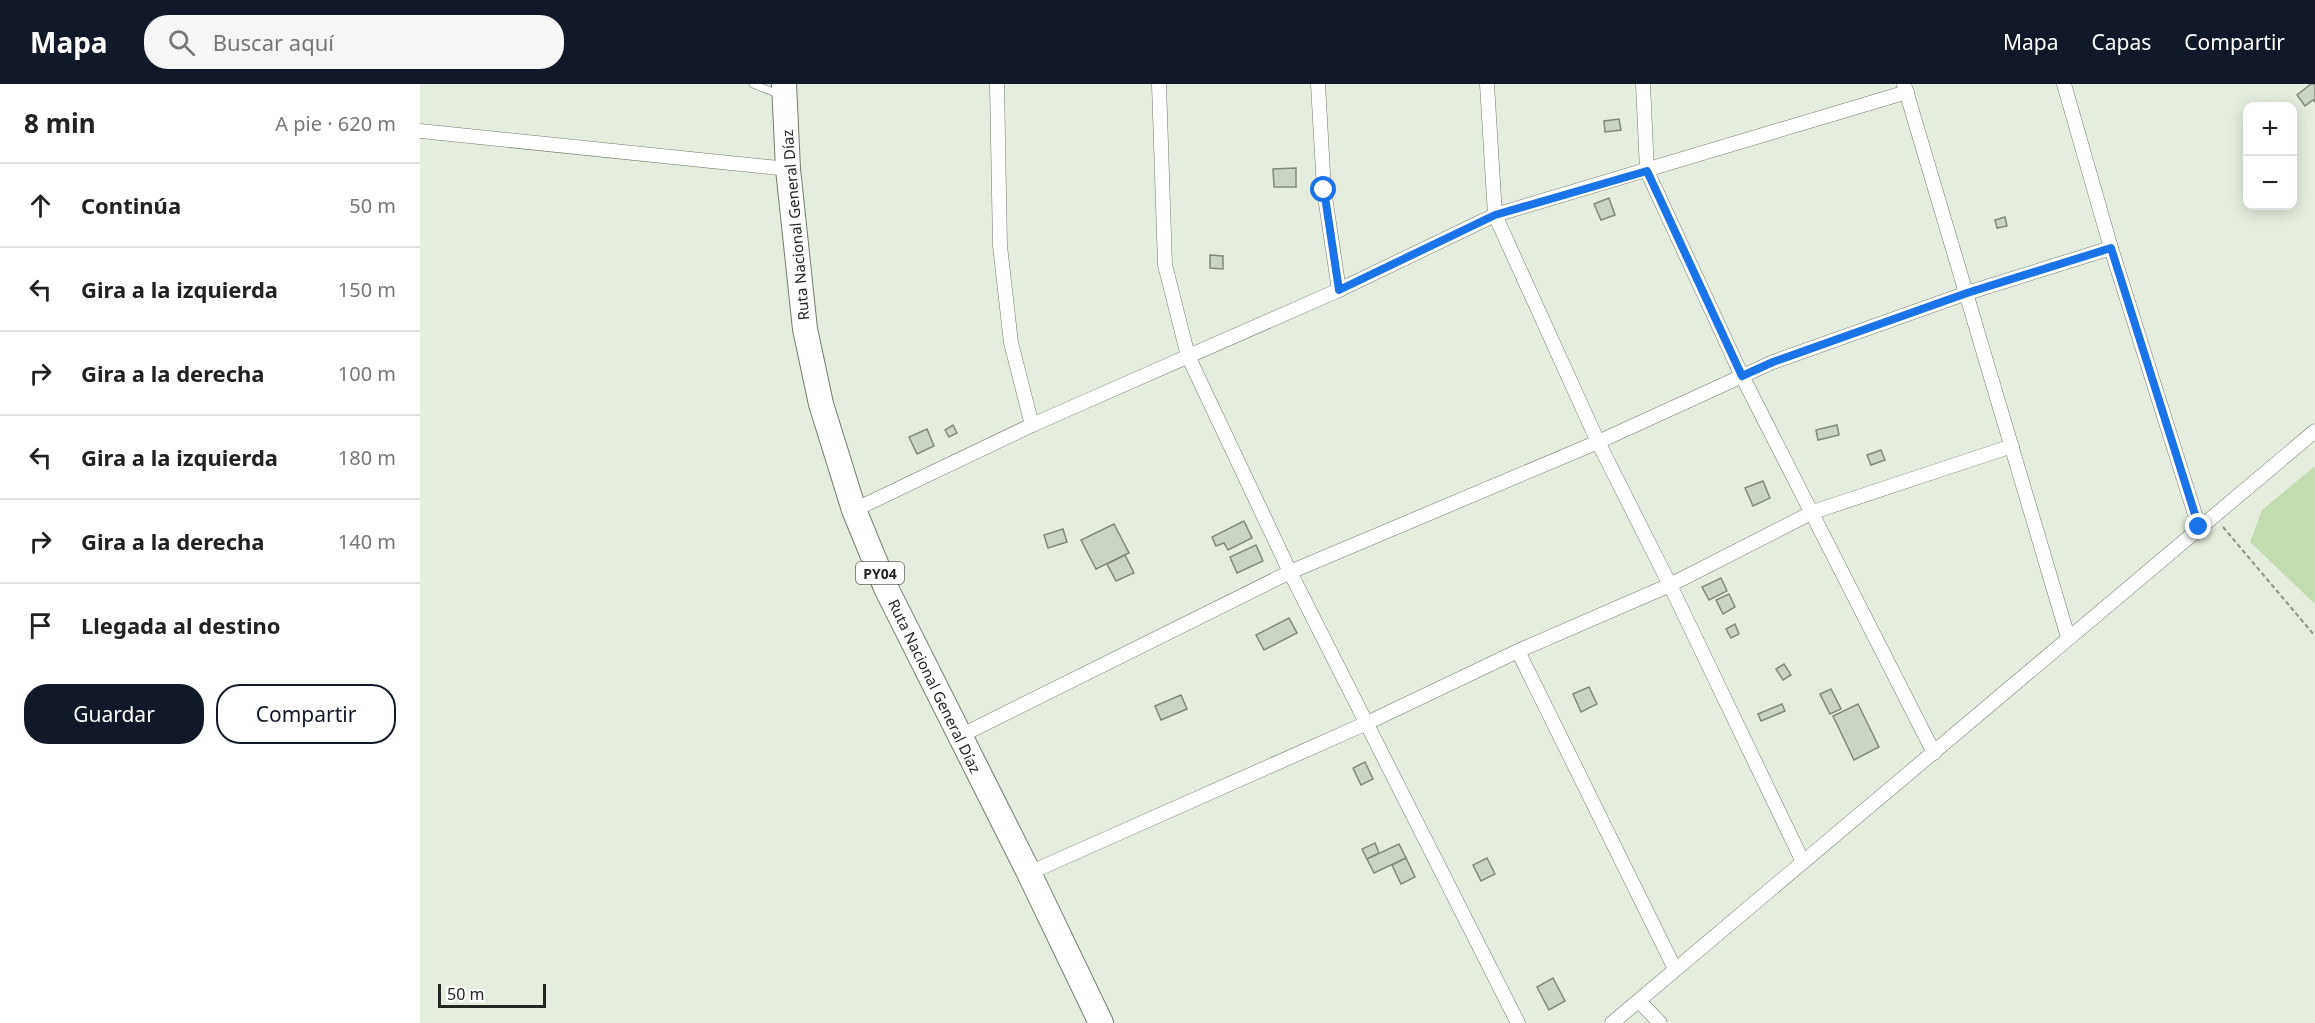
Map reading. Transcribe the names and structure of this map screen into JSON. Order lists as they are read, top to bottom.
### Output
{
  "streets": {
    "highway": ["Ruta Nacional General Díaz", "PY04"]
  },
  "scale_bar": "50 m",
  "page": {
    "header": "Mapa",
    "search": "Buscar aquí",
    "nav": ["Mapa", "Capas", "Compartir"],
    "heading": ["8 min", "A pie · 620 m"],
    "map_buttons": ["+", "−"],
    "list": [
      ["Continúa", "50 m"],
      ["Gira a la izquierda", "150 m"],
      ["Gira a la derecha", "100 m"],
      ["Gira a la izquierda", "180 m"],
      ["Gira a la derecha", "140 m"],
      "Llegada al destino"
    ],
    "buttons": ["Guardar", "Compartir"],
    "scale": "50 m"
  }
}
